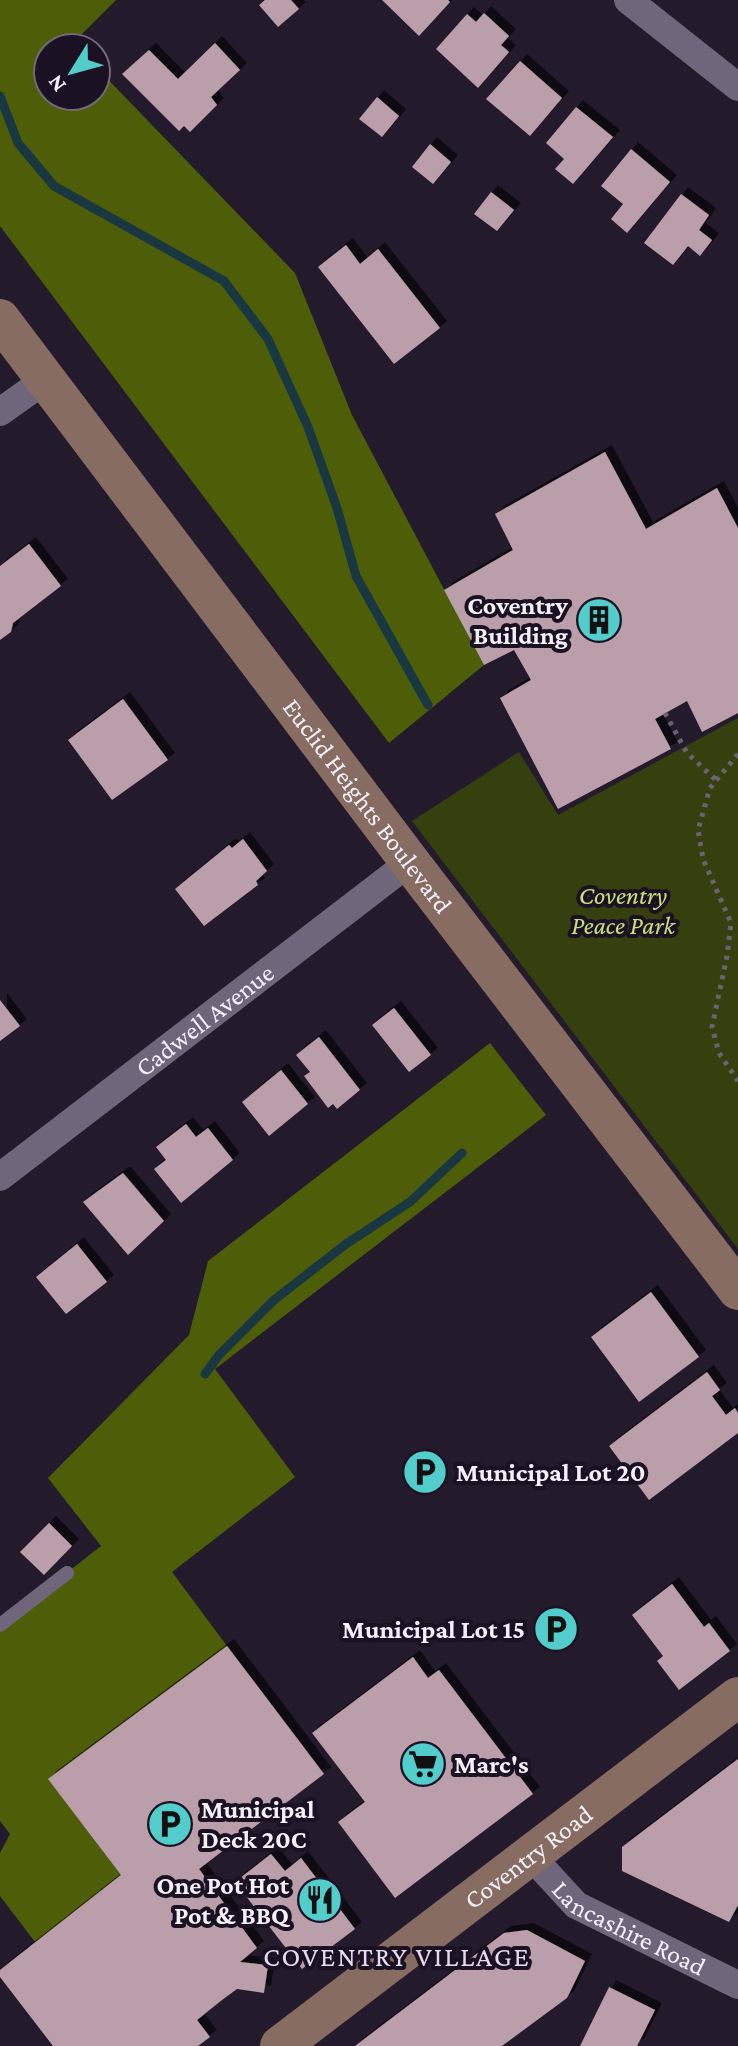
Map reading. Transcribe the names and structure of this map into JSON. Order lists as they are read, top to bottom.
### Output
{
  "streets": {
    "street": [
      "Euclid Heights Boulevard",
      "Cadwell Avenue",
      "Coventry Road",
      "Lancashire Road"
    ]
  },
  "crossings": [
    ["Euclid Heights Boulevard", "Cadwell Avenue"],
    ["Coventry Road", "Lancashire Road"]
  ],
  "districts": ["COVENTRY VILLAGE"],
  "parks": ["Coventry Peace Park"],
  "places": {
    "building": ["Coventry Building"],
    "parking": ["Municipal Lot 20", "Municipal Lot 15", "Municipal Deck 20C"],
    "supermarket": ["Marc's"],
    "restaurant": ["One Pot Hot Pot & BBQ"]
  },
  "north": "bottom left"
}
